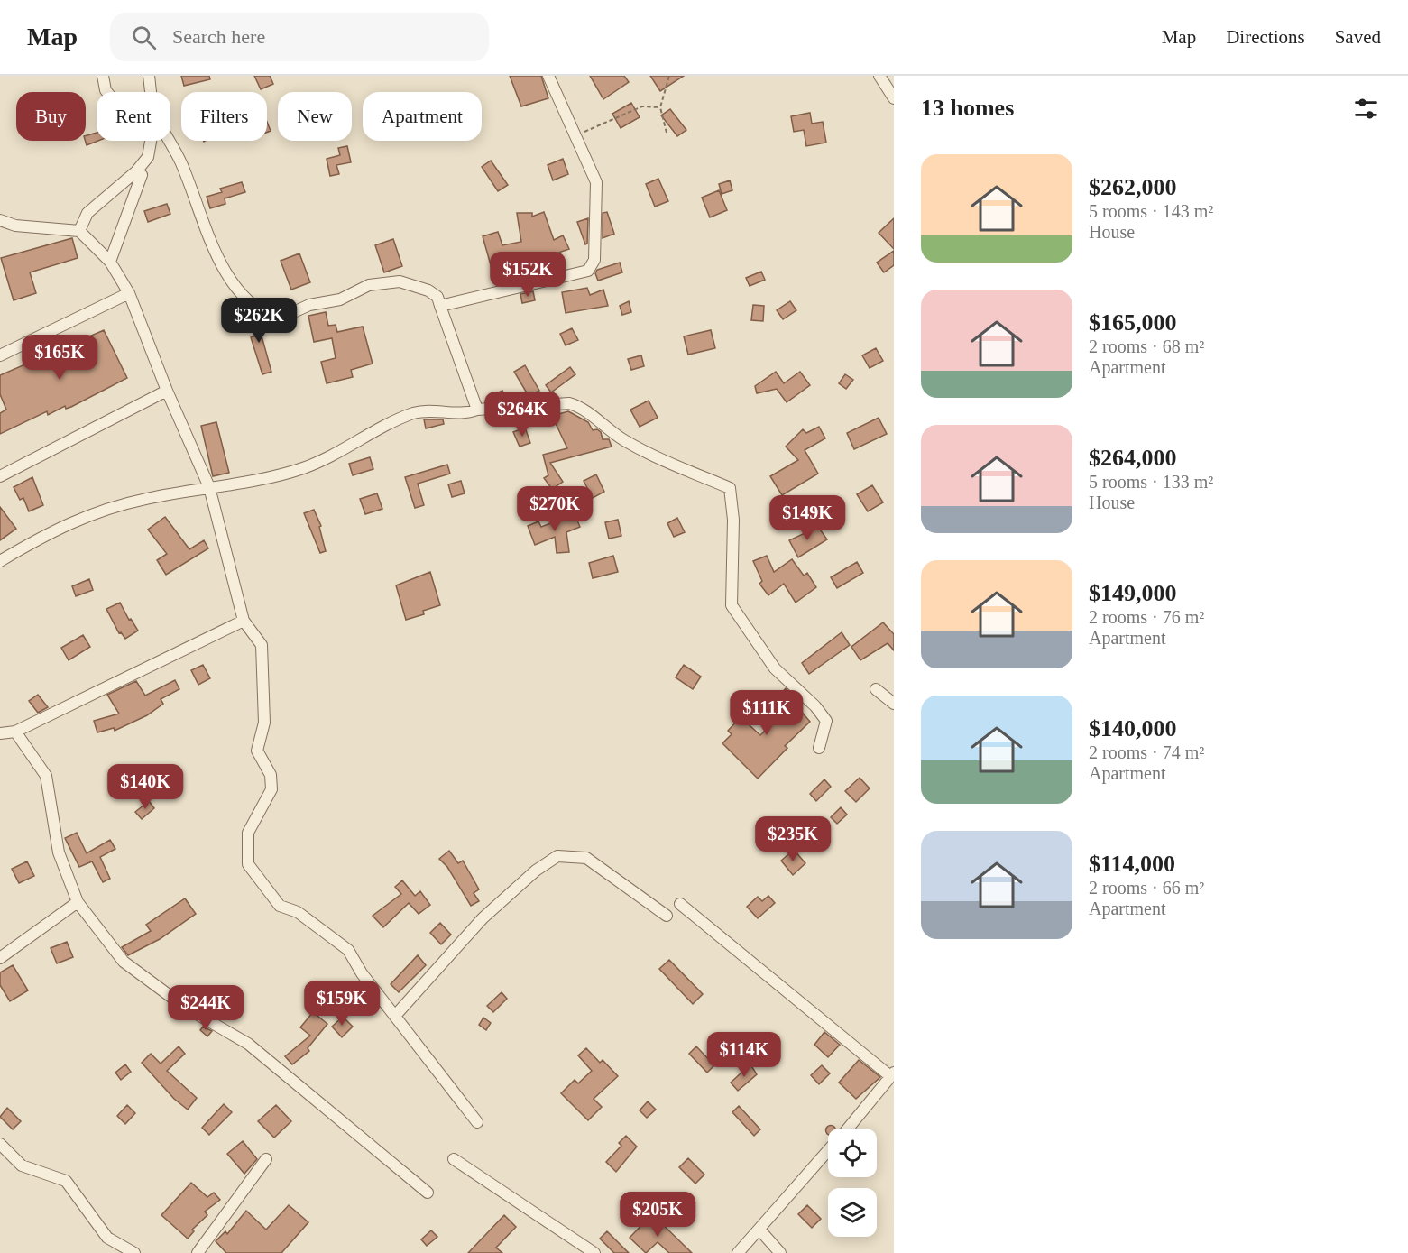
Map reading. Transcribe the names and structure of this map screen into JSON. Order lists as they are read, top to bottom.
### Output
{
  "page": {
    "header": "Map",
    "search": "Search here",
    "nav": ["Map", "Directions", "Saved"],
    "heading": "13 homes",
    "chip": [
      "Buy",
      "Rent",
      "Filters",
      "New",
      "Apartment"
    ],
    "list": [
      {
        "name": "$262,000",
        "note": "5 rooms · 143 m² · House"
      },
      {
        "name": "$165,000",
        "note": "2 rooms · 68 m² · Apartment"
      },
      {
        "name": "$264,000",
        "note": "5 rooms · 133 m² · House"
      },
      {
        "name": "$149,000",
        "note": "2 rooms · 76 m² · Apartment"
      },
      {
        "name": "$140,000",
        "note": "2 rooms · 74 m² · Apartment"
      },
      {
        "name": "$114,000",
        "note": "2 rooms · 66 m² · Apartment"
      }
    ],
    "price": [
      "$152K",
      "$262K",
      "$165K",
      "$264K",
      "$270K",
      "$149K",
      "$111K",
      "$140K",
      "$235K",
      "$159K",
      "$244K",
      "$114K",
      "$205K"
    ]
  }
}
